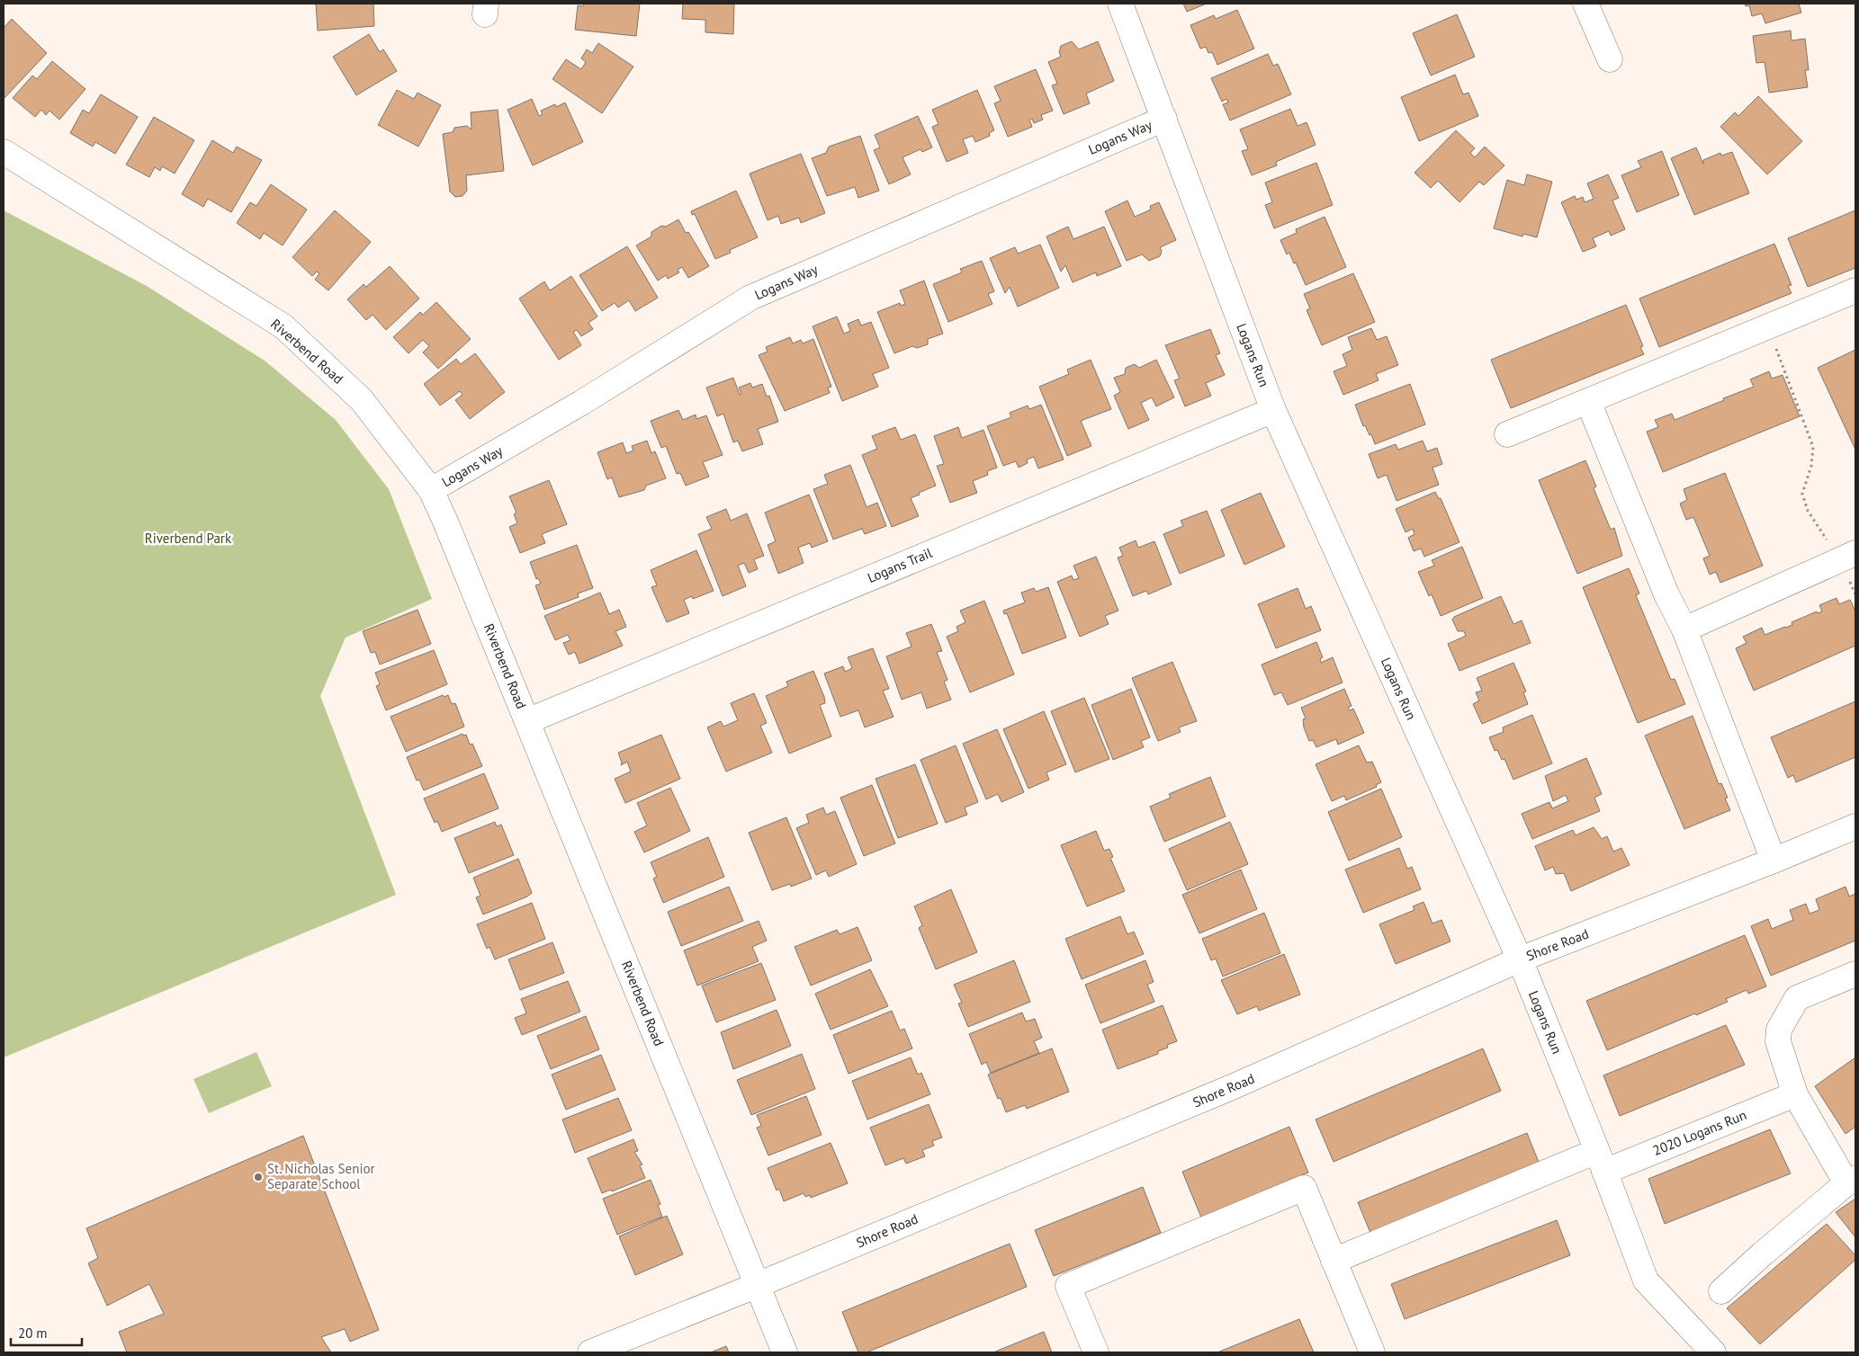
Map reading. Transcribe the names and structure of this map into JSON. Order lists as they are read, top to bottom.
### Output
{
  "streets": {
    "street": [
      "Logans Way",
      "Riverbend Road",
      "Logans Run",
      "Logans Trail",
      "Shore Road",
      "2020 Logans Run"
    ]
  },
  "crossings": [
    ["Logans Way", "Riverbend Road"],
    ["Logans Way", "Logans Run"],
    ["Riverbend Road", "Logans Trail"],
    ["Riverbend Road", "Shore Road"],
    ["Logans Run", "Logans Trail"],
    ["Logans Run", "Shore Road"],
    ["Logans Run", "2020 Logans Run"]
  ],
  "parks": ["Riverbend Park"],
  "places": ["St. Nicholas Senior Separate School"],
  "scale_bar": "20 m"
}
